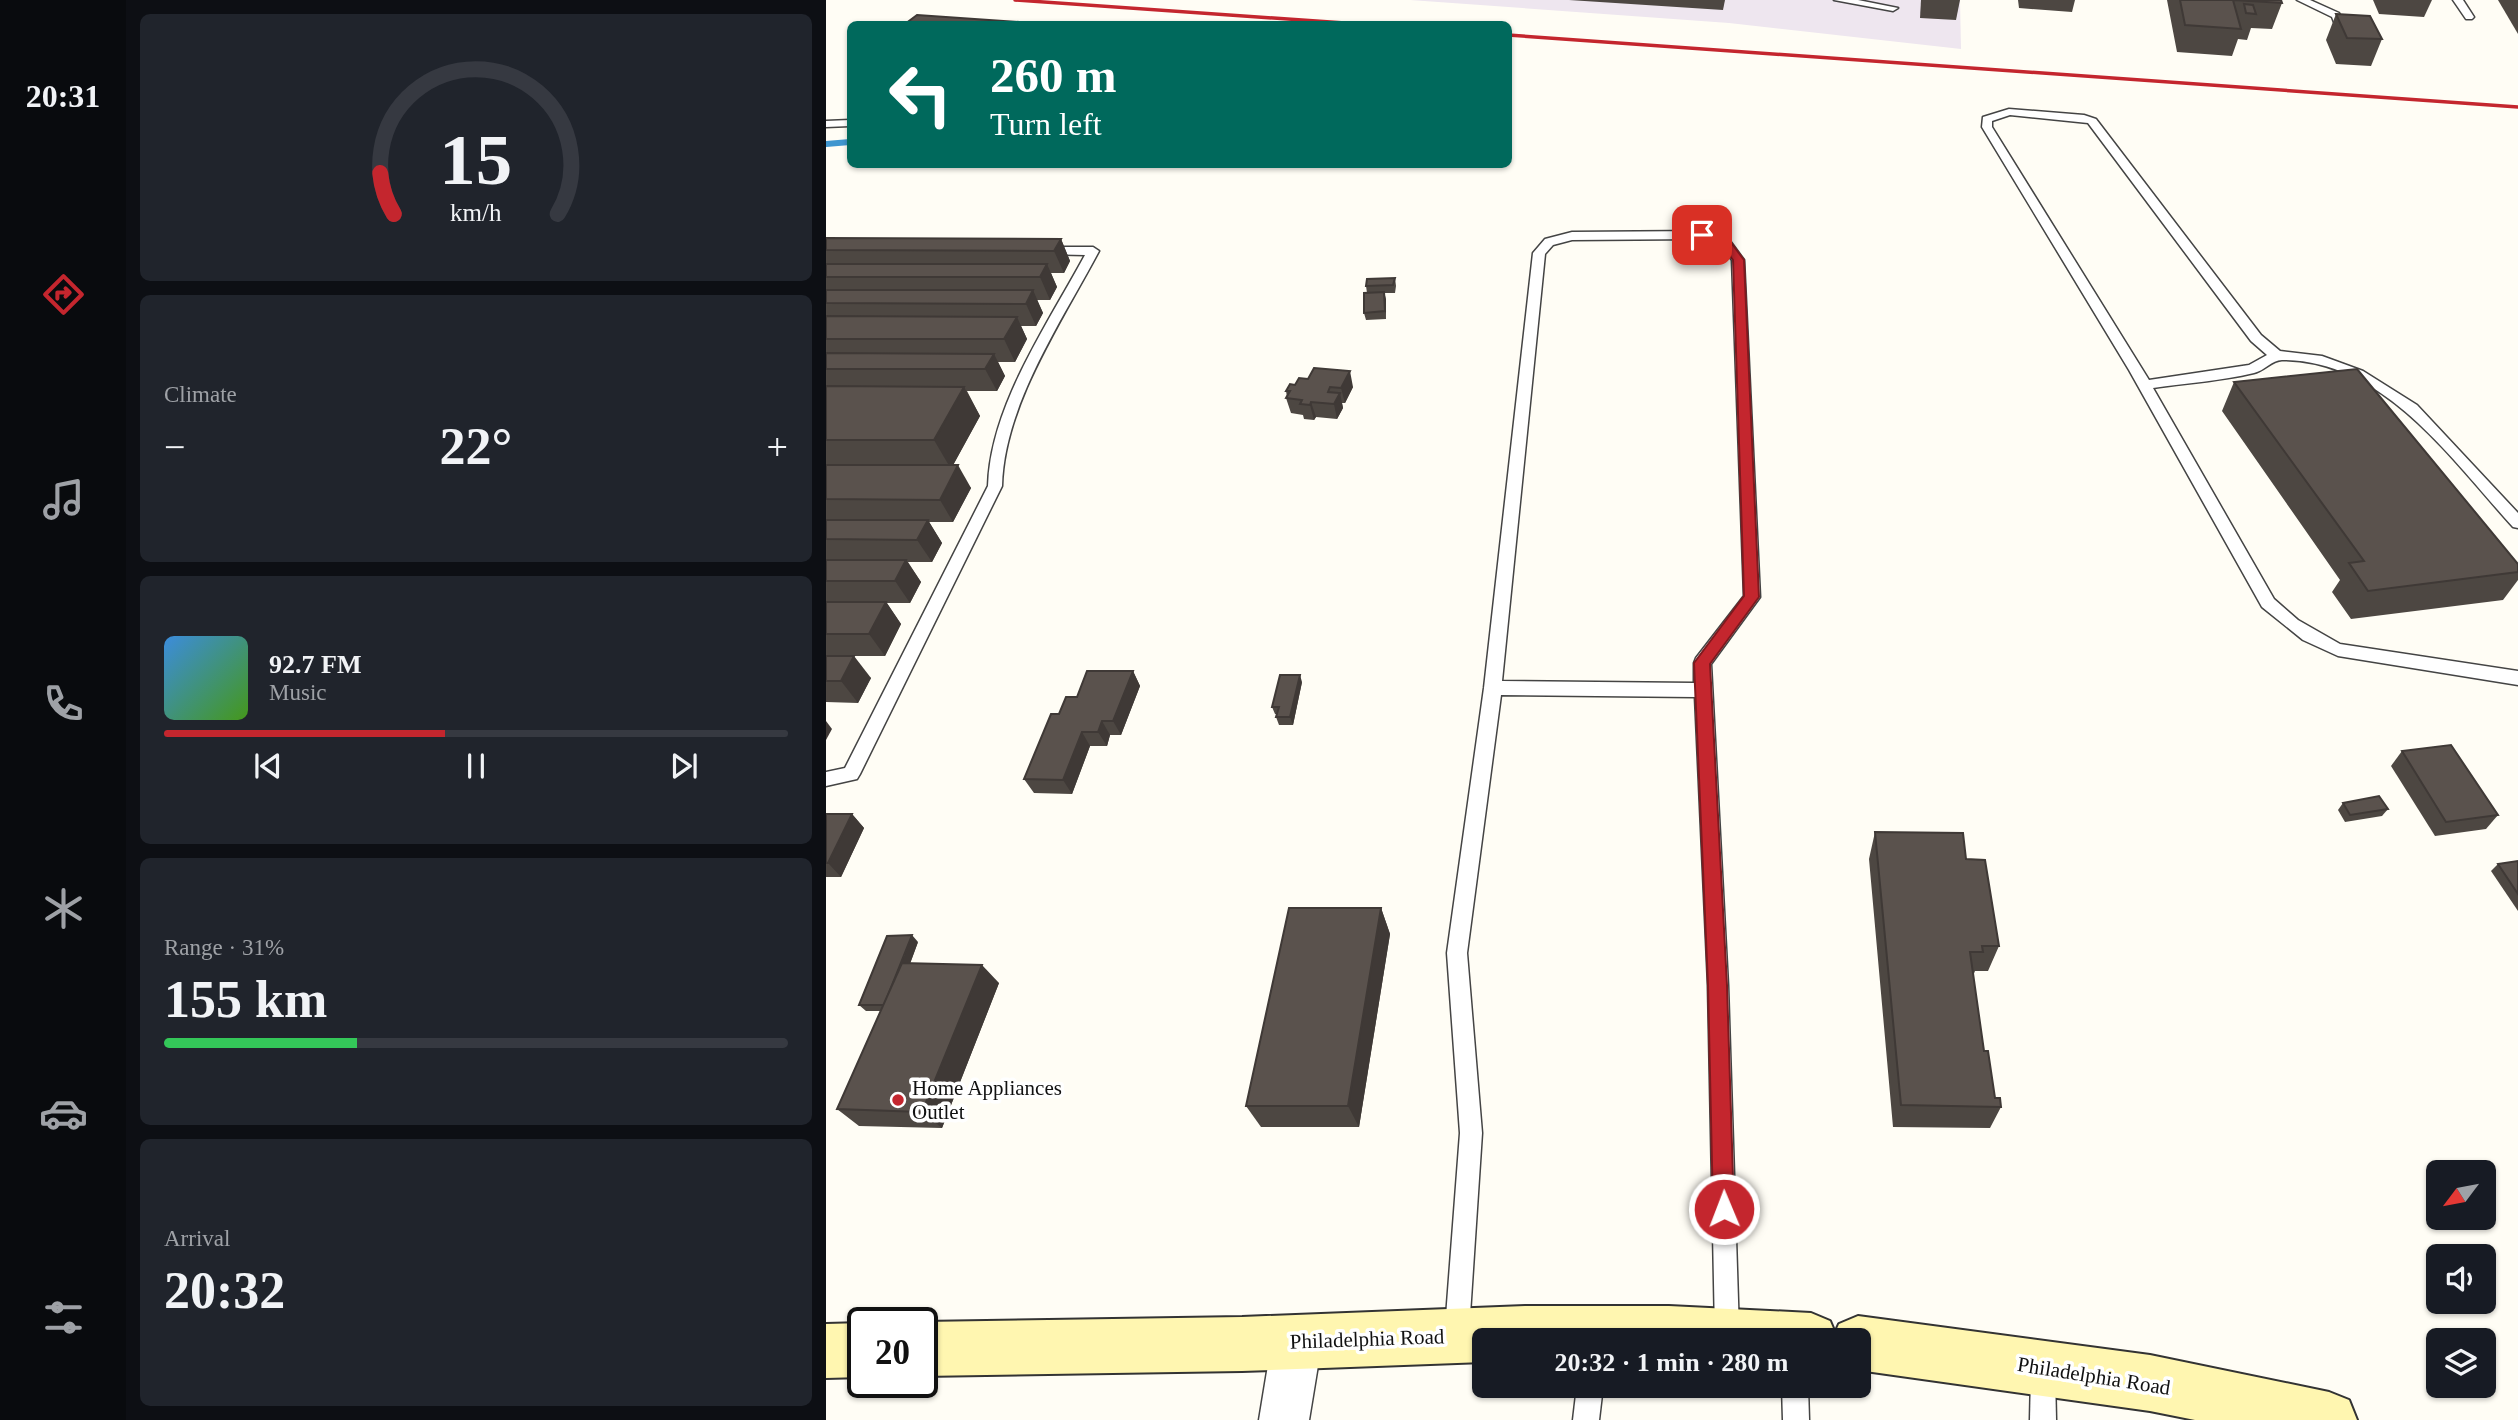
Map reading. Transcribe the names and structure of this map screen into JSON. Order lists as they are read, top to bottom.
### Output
{
  "streets": {
    "main road": ["Philadelphia Road"]
  },
  "places": ["Home Appliances Outlet"],
  "north": "bottom left",
  "page": {
    "tabs": "20:31",
    "turn": ["260 m", "Turn left"],
    "tile": [
      "Climate",
      ["Range · 31%", "155 km"],
      ["Arrival", "20:32"]
    ],
    "heat": ["−", "22°", "+"],
    "song": ["92.7 FM", "Music"],
    "limit": "20",
    "trip": "20:32 · 1 min · 280 m",
    "gauge": ["15", "km/h"]
  }
}
